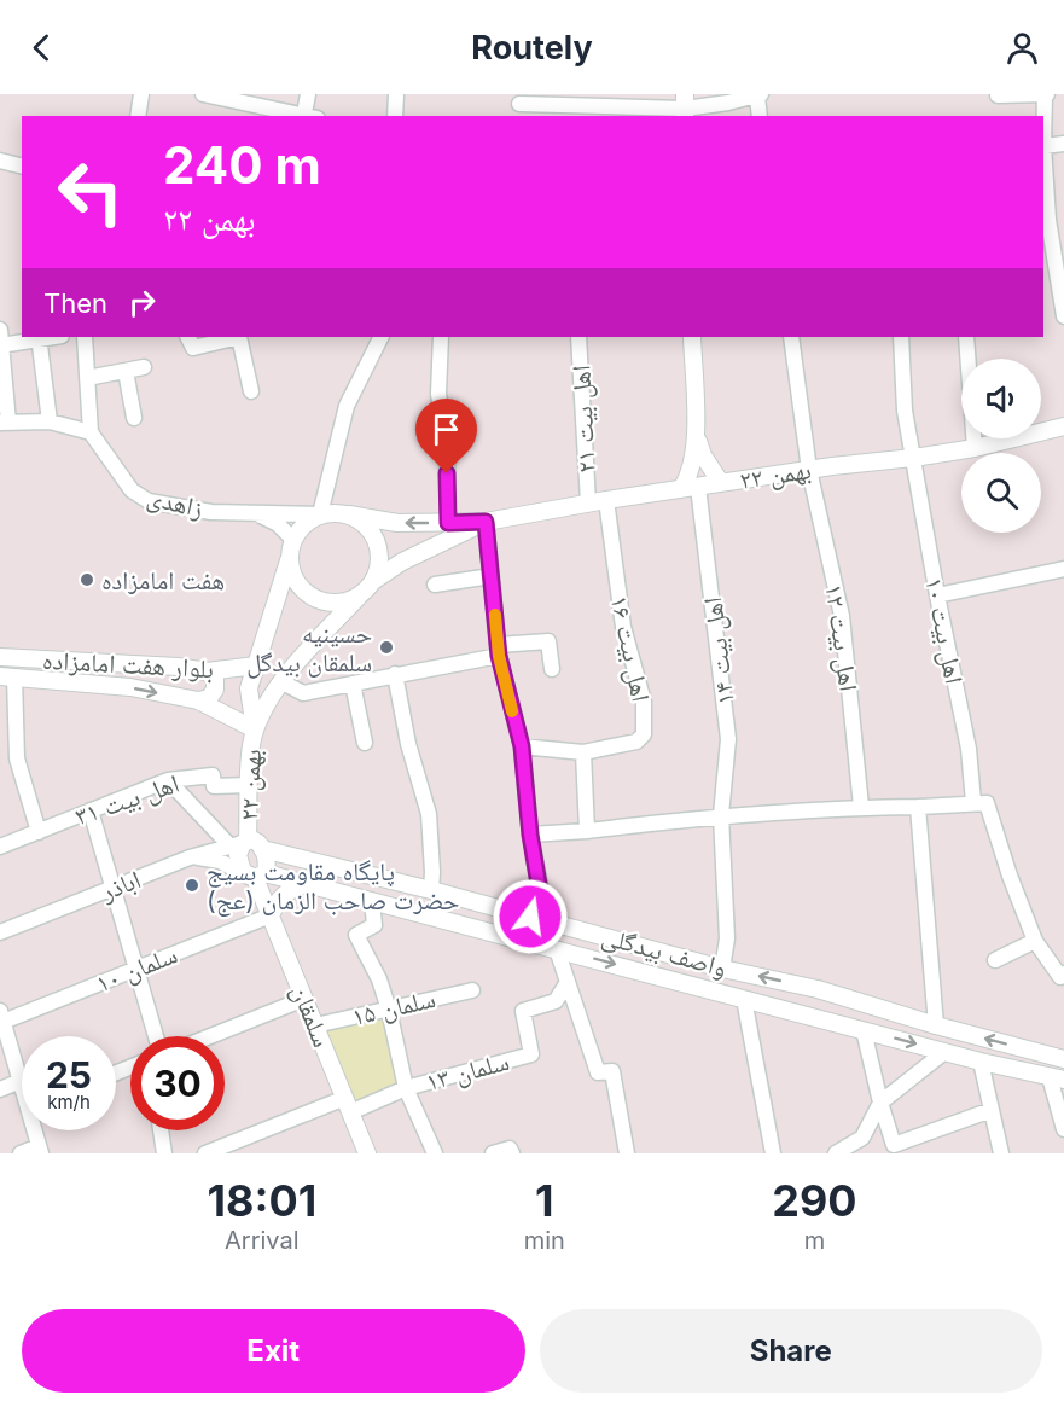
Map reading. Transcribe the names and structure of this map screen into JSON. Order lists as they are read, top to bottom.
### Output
{
  "streets": {
    "street": [
      "اهل بیت ۲۱",
      "۲۲ بهمن",
      "زاهدی",
      "اهل بیت ۱۰",
      "اهل بیت ۱۲",
      "اهل بیت ۱۶",
      "اهل بیت ۱۴",
      "بلوار هفت امامزاده",
      "اهل بیت ۳۱",
      "اباذر",
      "واصف بیدگلی",
      "سلمان ۱۰",
      "سلمان ۱۵",
      "سلمقان",
      "سلمان ۱۳"
    ]
  },
  "crossings": [
    ["اهل بیت ۲۱", "۲۲ بهمن"],
    ["۲۲ بهمن", "زاهدی"],
    ["۲۲ بهمن", "اهل بیت ۱۰"],
    ["۲۲ بهمن", "اهل بیت ۱۲"],
    ["۲۲ بهمن", "اهل بیت ۱۶"],
    ["۲۲ بهمن", "اهل بیت ۱۴"],
    ["۲۲ بهمن", "بلوار هفت امامزاده"],
    ["۲۲ بهمن", "اهل بیت ۳۱"],
    ["۲۲ بهمن", "اباذر"],
    ["۲۲ بهمن", "واصف بیدگلی"],
    ["اهل بیت ۱۴", "واصف بیدگلی"],
    ["اباذر", "واصف بیدگلی"],
    ["واصف بیدگلی", "سلمقان"],
    ["سلمان ۱۰", "سلمقان"],
    ["سلمان ۱۵", "سلمقان"],
    ["سلمقان", "سلمان ۱۳"]
  ],
  "places": ["هفت امامزاده", "حسینیه سلمقان بیدگل", "پایگاه مقاومت بسیج حضرت صاحب الزمان (عج)"],
  "page": {
    "header": "Routely",
    "turn": ["240 m", "۲۲ بهمن"],
    "then": "Then",
    "speed": "25 km/h",
    "limit": "30",
    "eta": [
      "18:01",
      "Arrival",
      "1",
      "min",
      "290",
      "m"
    ],
    "buttons": ["Exit", "Share"]
  }
}
